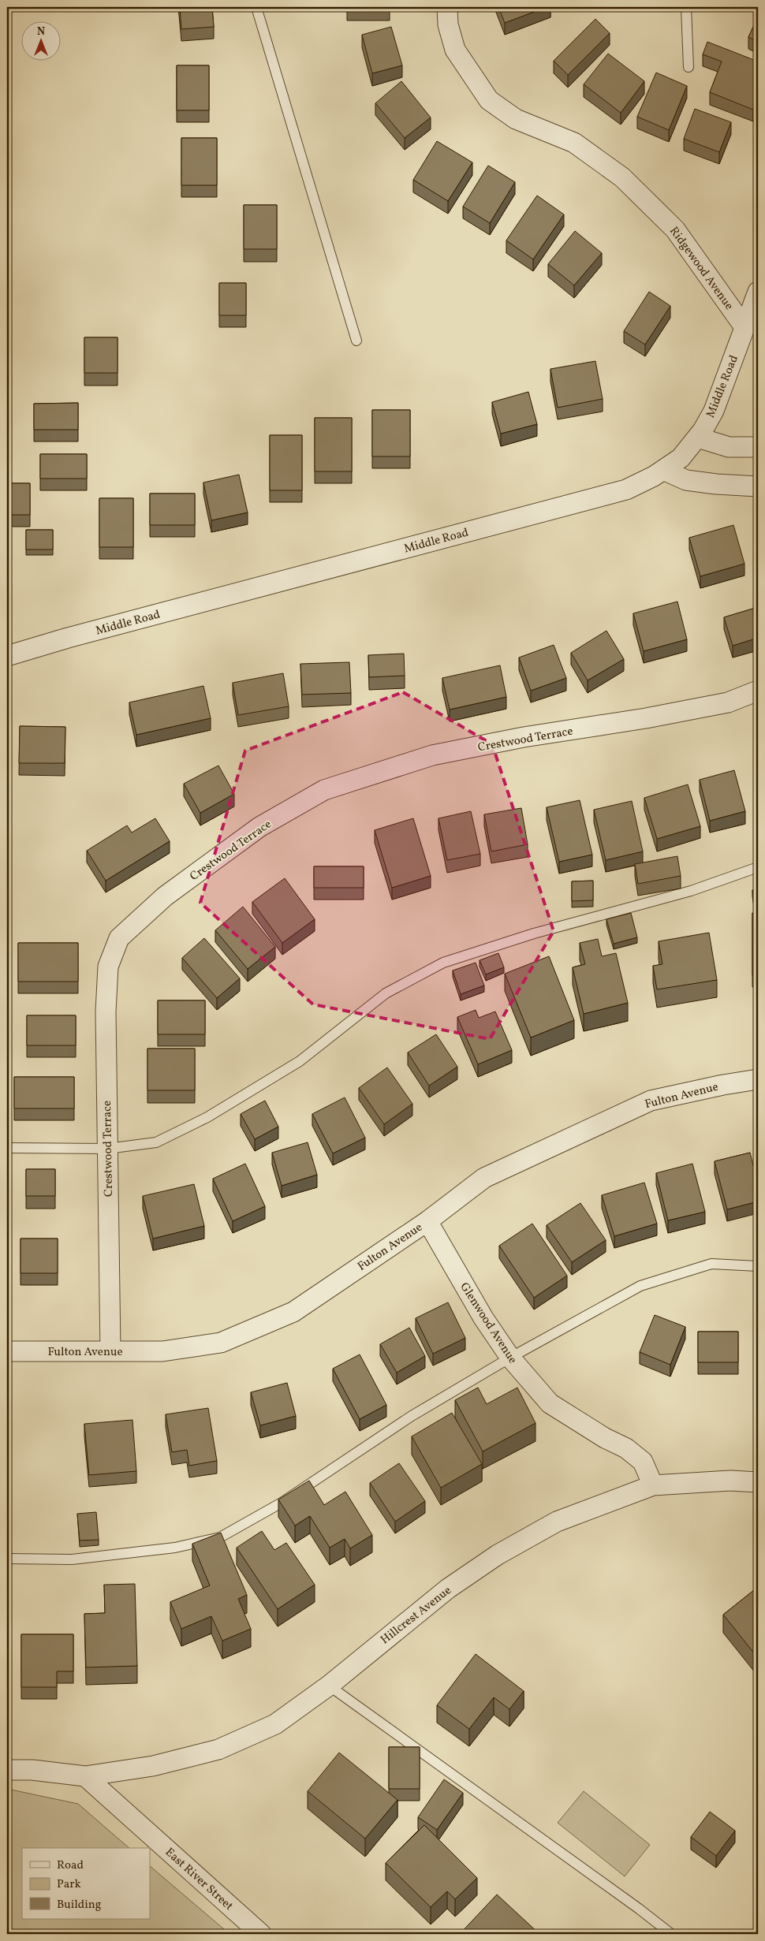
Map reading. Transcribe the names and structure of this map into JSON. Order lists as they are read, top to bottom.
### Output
{
  "streets": {
    "street": [
      "Ridgewood Avenue",
      "Middle Road",
      "Crestwood Terrace",
      "Fulton Avenue",
      "Glenwood Avenue",
      "Hillcrest Avenue",
      "East River Street"
    ]
  },
  "crossings": [
    ["Ridgewood Avenue", "Middle Road"],
    ["Crestwood Terrace", "Fulton Avenue"],
    ["Fulton Avenue", "Glenwood Avenue"],
    ["Glenwood Avenue", "Hillcrest Avenue"],
    ["Hillcrest Avenue", "East River Street"]
  ],
  "legend": ["Road", "Park", "Building"],
  "north": "top"
}
